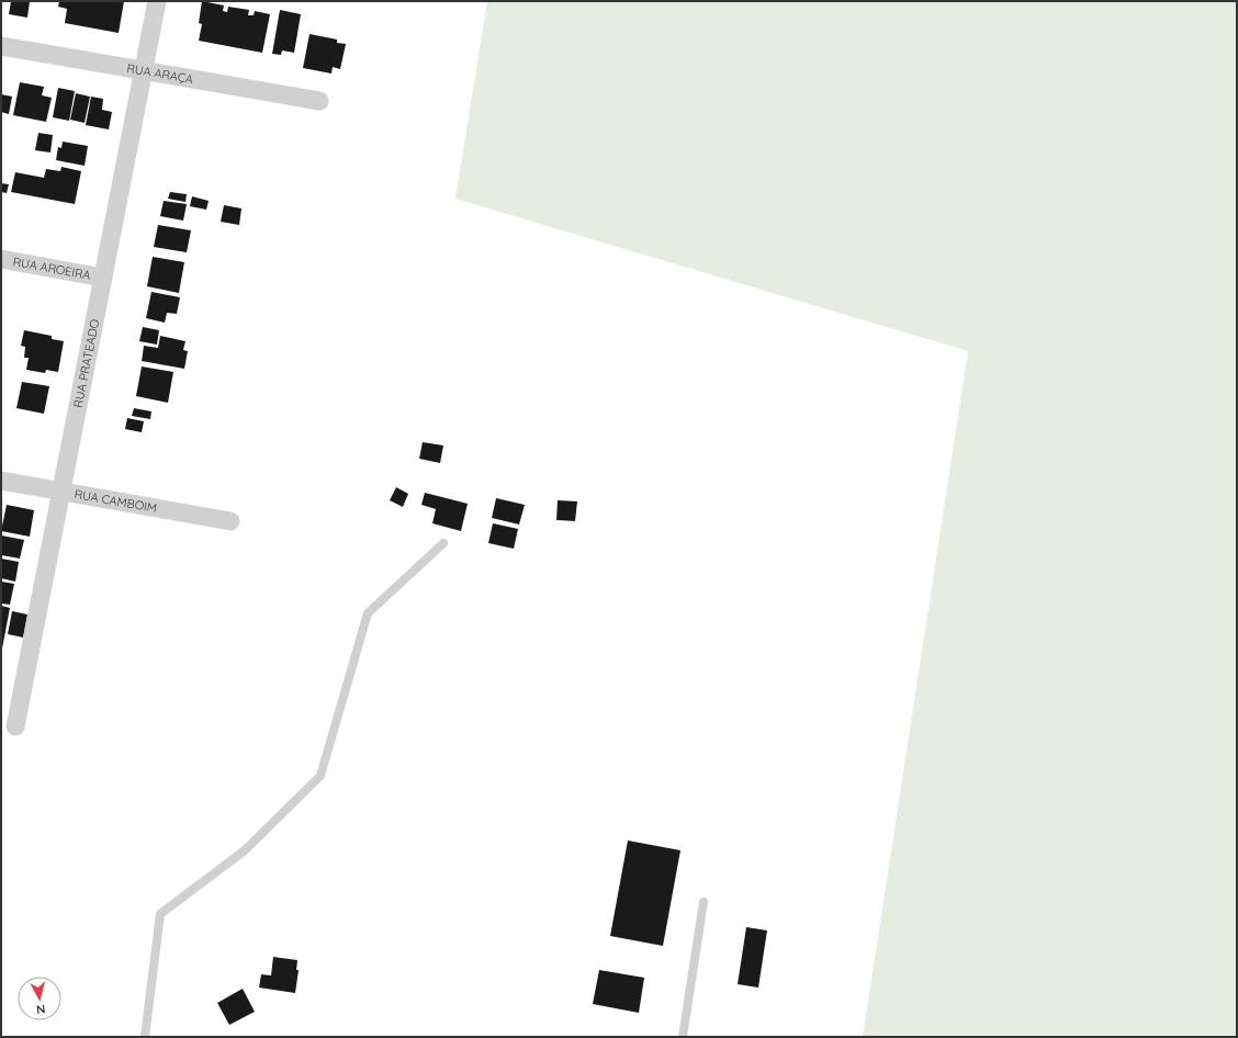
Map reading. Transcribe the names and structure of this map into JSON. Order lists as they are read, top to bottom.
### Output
{
  "streets": {
    "street": [
      "RUA ARAÇA",
      "RUA AROEIRA",
      "RUA PRATEADO",
      "RUA CAMBOIM"
    ]
  },
  "crossings": [
    ["RUA ARAÇA", "RUA PRATEADO"],
    ["RUA AROEIRA", "RUA PRATEADO"],
    ["RUA PRATEADO", "RUA CAMBOIM"]
  ],
  "north": "bottom"
}
